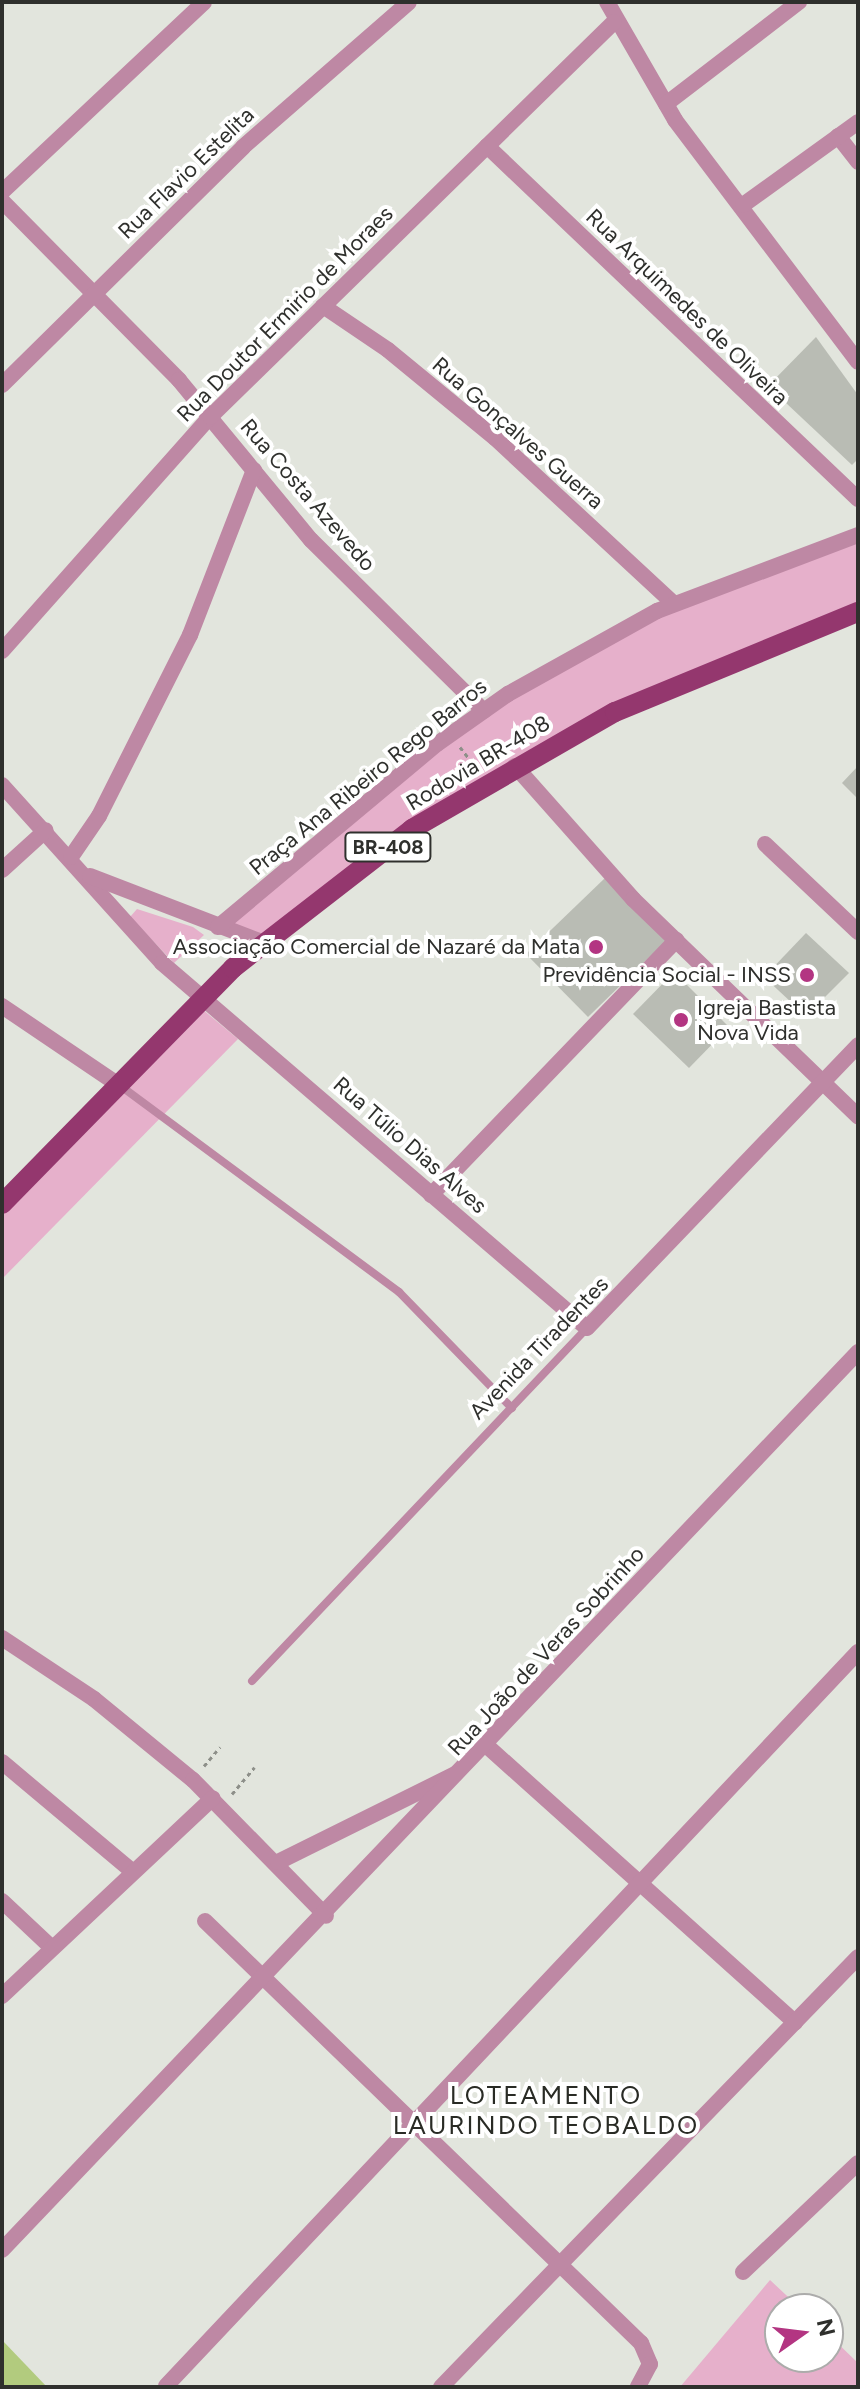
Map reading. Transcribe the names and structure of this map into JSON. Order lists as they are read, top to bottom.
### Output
{
  "streets": {
    "main road": ["Rodovia BR-408", "BR-408"],
    "street": [
      "Rua Flavio Estelita",
      "Rua Arquimedes de Oliveira",
      "Rua Doutor Ermirio de Moraes",
      "Rua Gonçalves Guerra",
      "Rua Costa Azevedo",
      "Praça Ana Ribeiro Rego Barros",
      "Rua Túlio Dias Alves",
      "Avenida Tiradentes",
      "Rua João de Veras Sobrinho"
    ]
  },
  "crossings": [
    ["Rua Flavio Estelita", "Rua Costa Azevedo"],
    ["Rua Arquimedes de Oliveira", "Rua Doutor Ermirio de Moraes"],
    ["Rua Doutor Ermirio de Moraes", "Rua Gonçalves Guerra"],
    ["Rua Doutor Ermirio de Moraes", "Rua Costa Azevedo"],
    ["Rua Gonçalves Guerra", "Praça Ana Ribeiro Rego Barros"],
    ["Rua Costa Azevedo", "Praça Ana Ribeiro Rego Barros"],
    ["Rodovia BR-408", "Rua Túlio Dias Alves"],
    ["Rua Túlio Dias Alves", "Avenida Tiradentes"]
  ],
  "districts": ["LOTEAMENTO LAURINDO TEOBALDO"],
  "places": ["Associação Comercial de Nazaré da Mata", "Previdência Social - INSS", "Igreja Bastista Nova Vida"],
  "north": "right"
}
